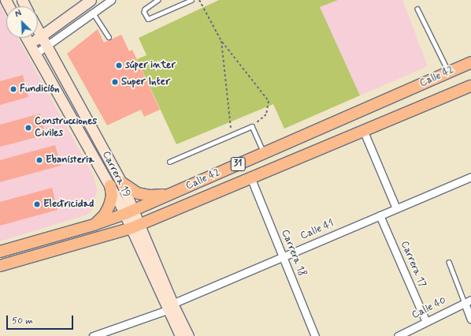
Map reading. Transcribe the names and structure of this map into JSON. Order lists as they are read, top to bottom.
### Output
{
  "streets": {
    "main road": ["Calle 42", "31", "Carrera 19"],
    "street": [
      "Calle 41",
      "Carrera 18",
      "Carrera 17",
      "Calle 40"
    ]
  },
  "crossings": [
    ["Calle 42", "Carrera 19"],
    ["Calle 42", "Carrera 18"],
    ["Carrera 19", "Calle 41"],
    ["Calle 41", "Carrera 18"],
    ["Calle 41", "Carrera 17"],
    ["Carrera 17", "Calle 40"]
  ],
  "places": [
    "súper inter",
    "Super Inter",
    "Fundición",
    "Construcciones Civiles",
    "Ebanisteria",
    "Electricidad"
  ],
  "scale_bar": "50 m",
  "north": "top left"
}
